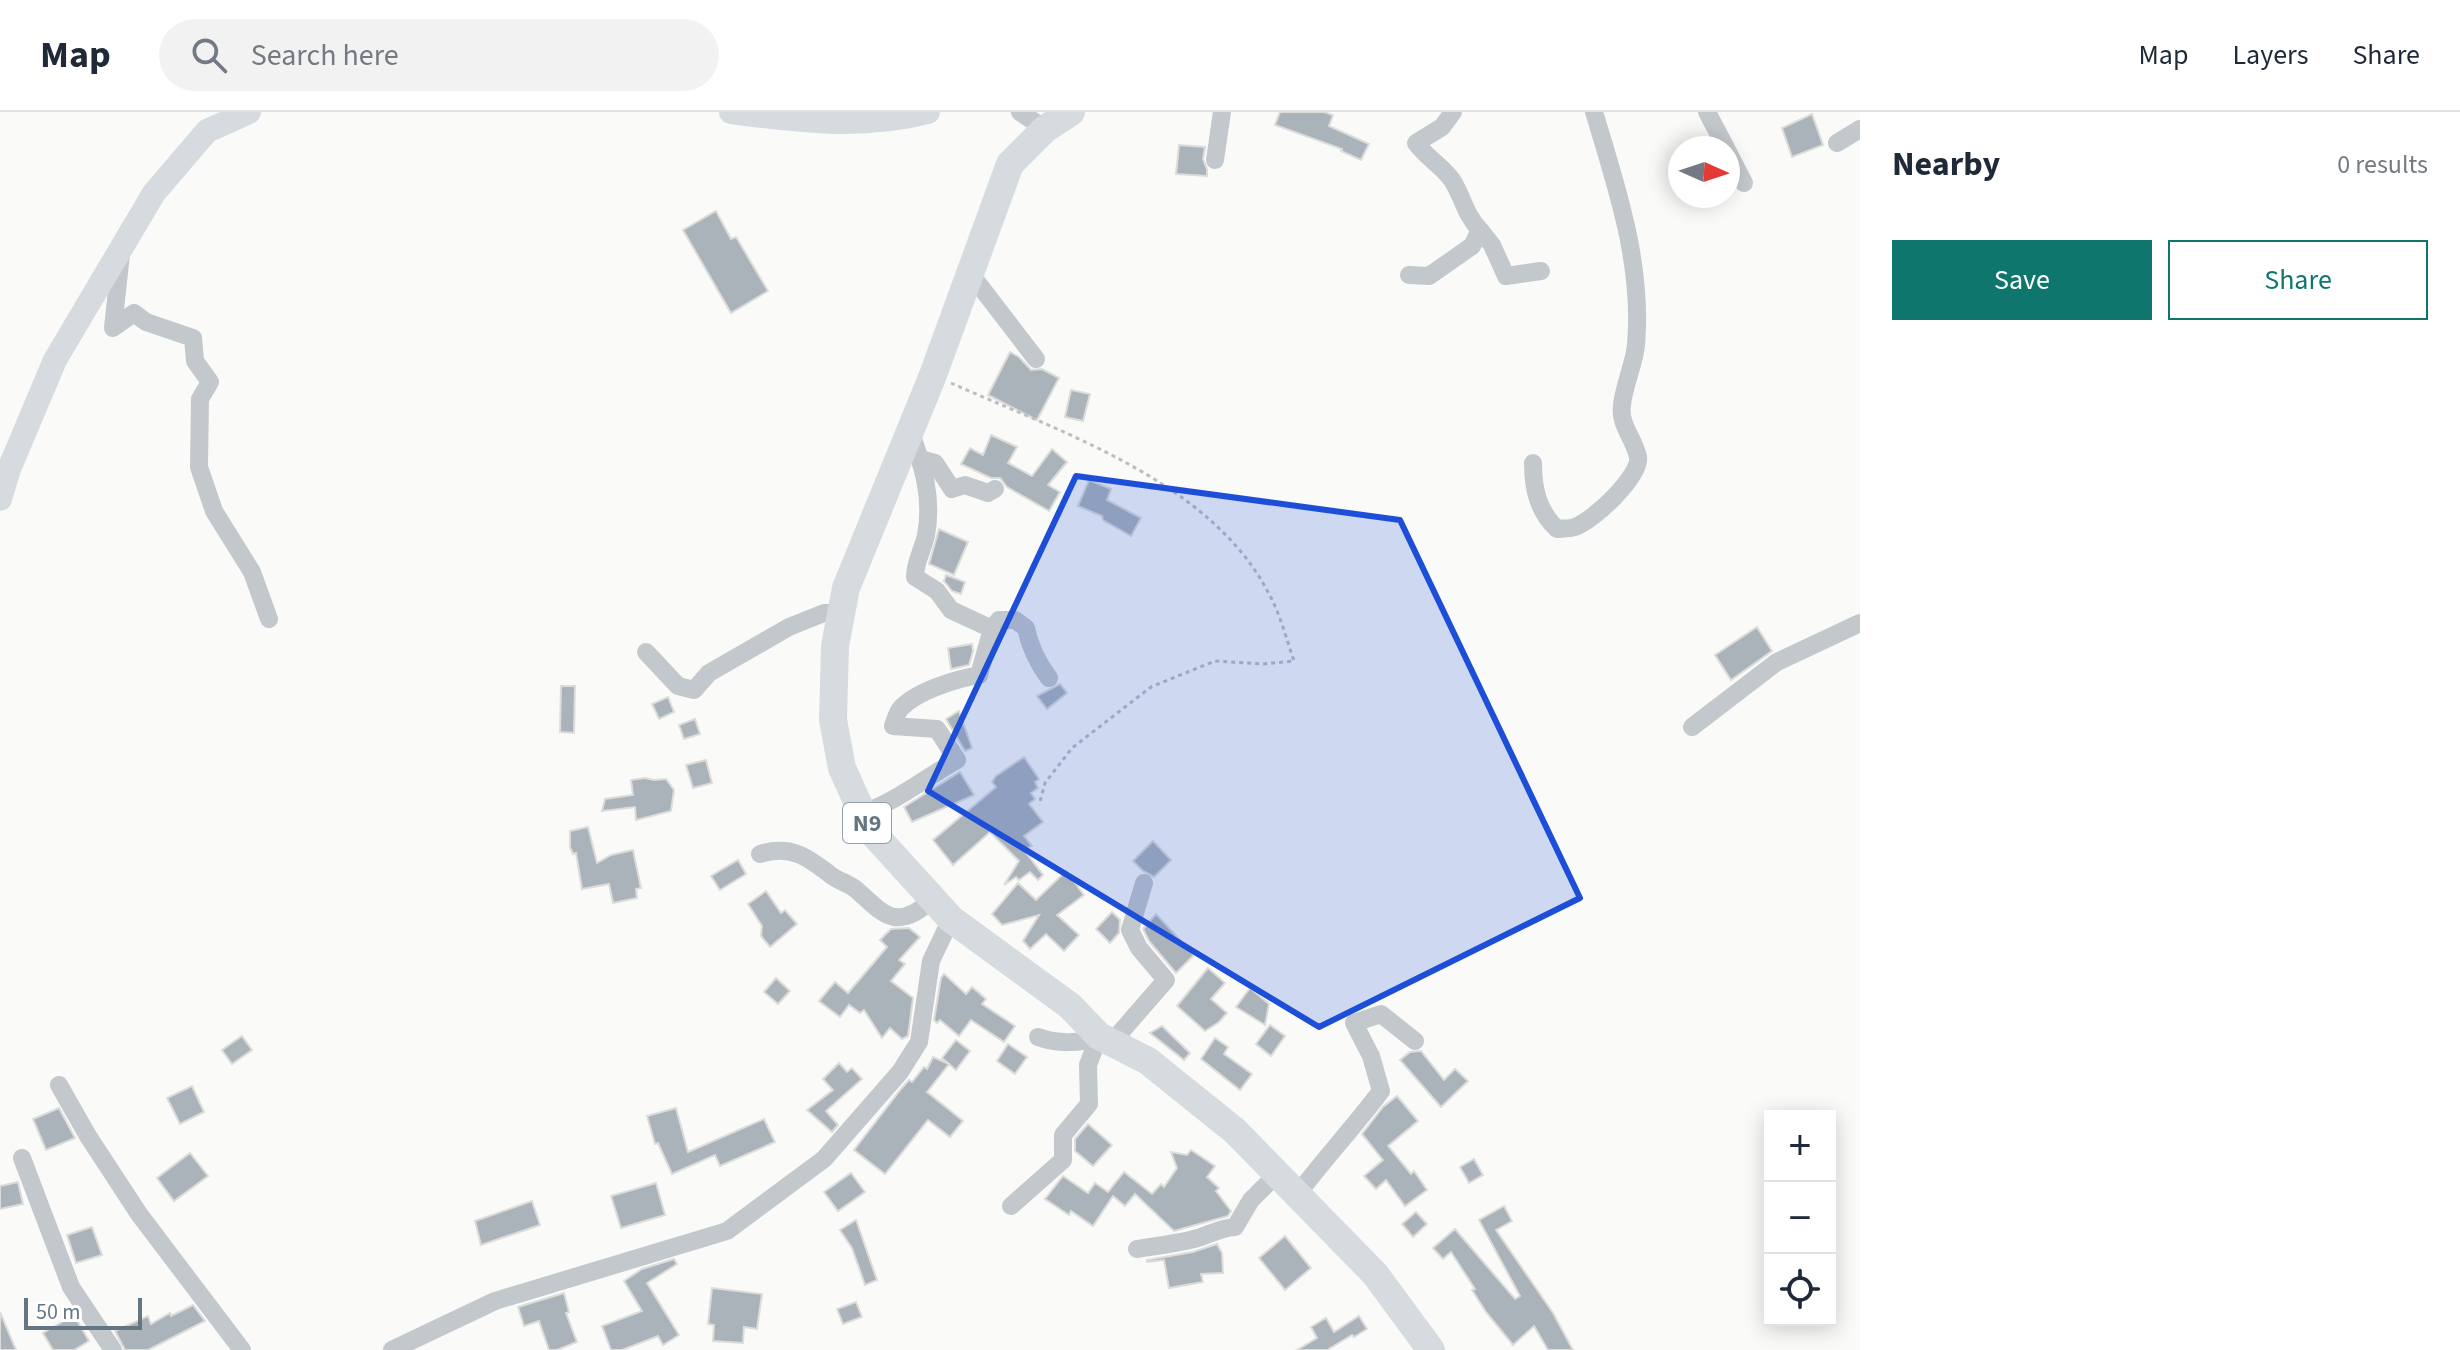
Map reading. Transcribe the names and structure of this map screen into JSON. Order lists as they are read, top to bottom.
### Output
{
  "streets": {
    "highway": ["N9"]
  },
  "scale_bar": "50 m",
  "north": "right",
  "page": {
    "header": "Map",
    "search": "Search here",
    "nav": ["Map", "Layers", "Share"],
    "heading": ["Nearby", "0 results"],
    "buttons": ["Save", "Share"],
    "map_buttons": ["+", "−"],
    "scale": "50 m"
  }
}
